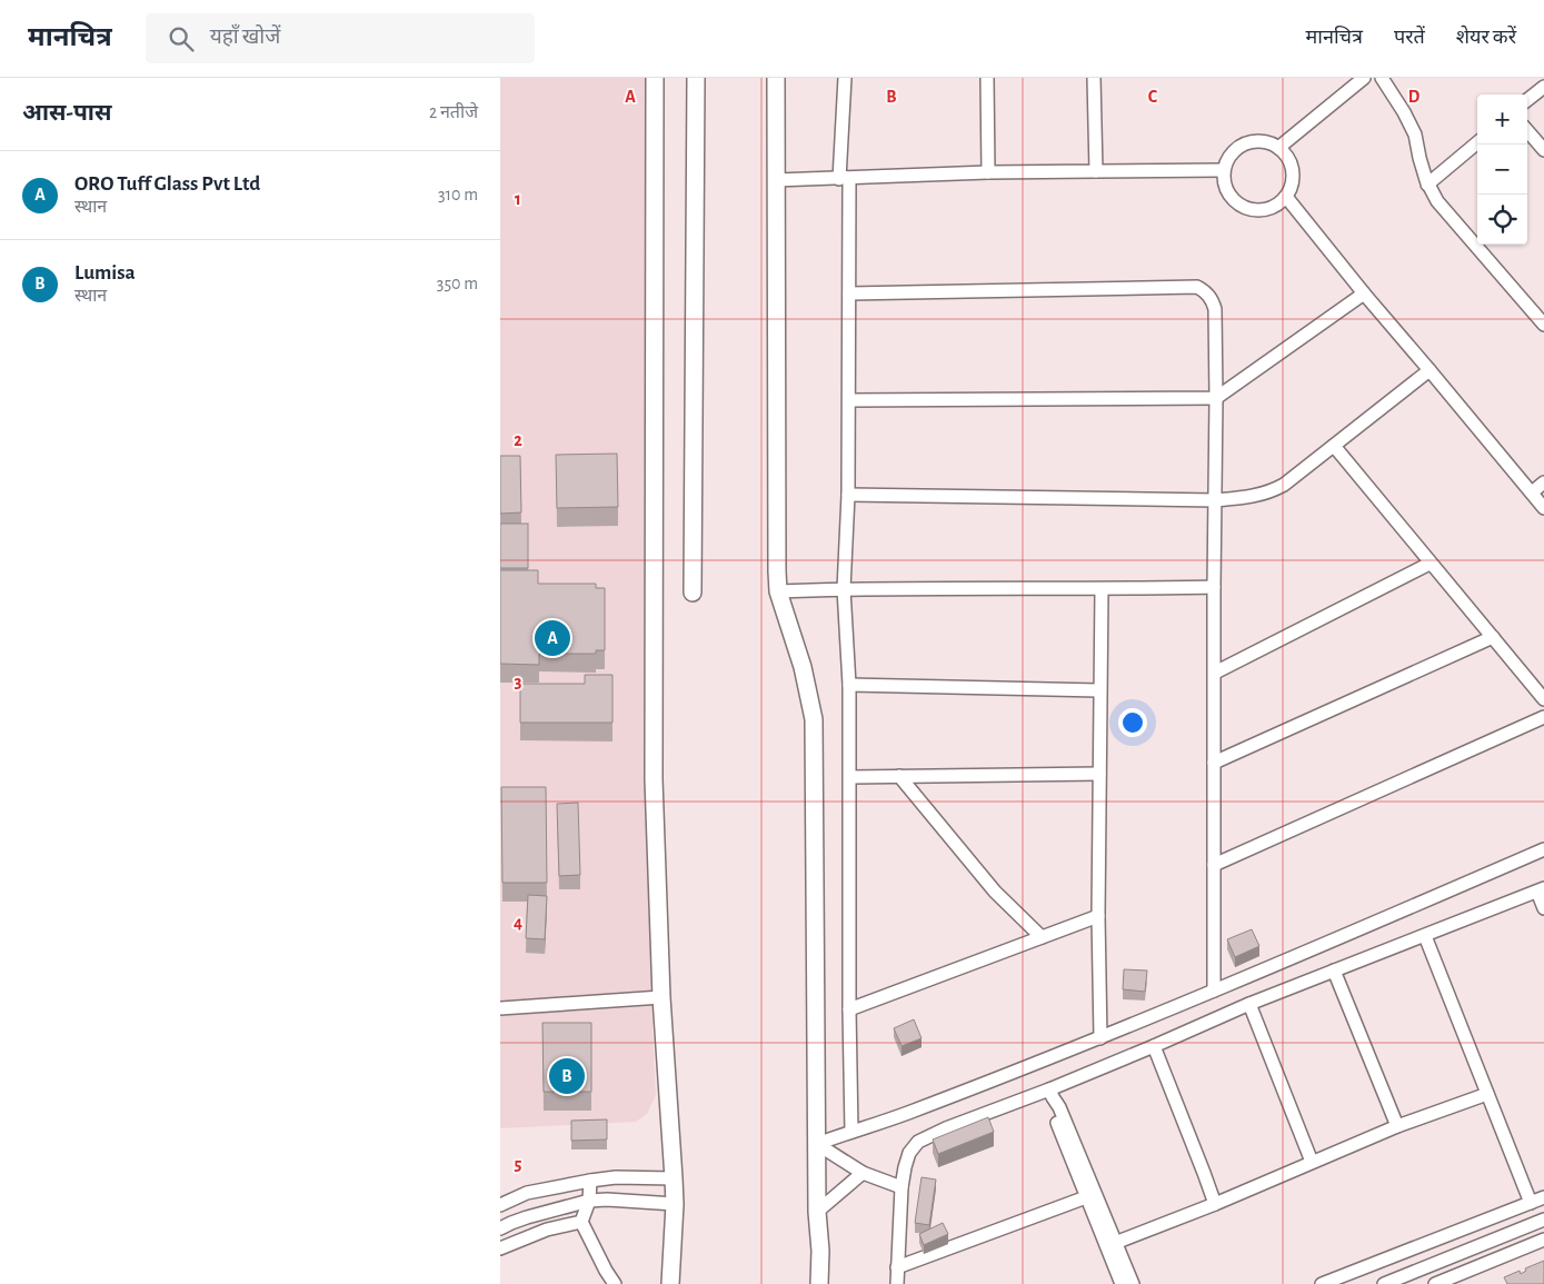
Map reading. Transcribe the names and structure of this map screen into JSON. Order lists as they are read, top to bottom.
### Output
{
  "page": {
    "header": "मानचित्र",
    "search": "यहाँ खोजें",
    "nav": ["मानचित्र", "परतें", "शेयर करें"],
    "heading": ["आस-पास", "2 नतीजे"],
    "map_buttons": ["+", "−"],
    "list": [
      {
        "mark": "A",
        "name": "ORO Tuff Glass Pvt Ltd",
        "note": "स्थान",
        "value": "310 m"
      },
      {
        "mark": "B",
        "name": "Lumisa",
        "note": "स्थान",
        "value": "350 m"
      }
    ],
    "pins": ["A", "B"]
  },
  "grid": {
    "columns": [
      "A",
      "B",
      "C",
      "D"
    ],
    "rows": [
      "1",
      "2",
      "3",
      "4",
      "5"
    ]
  }
}
